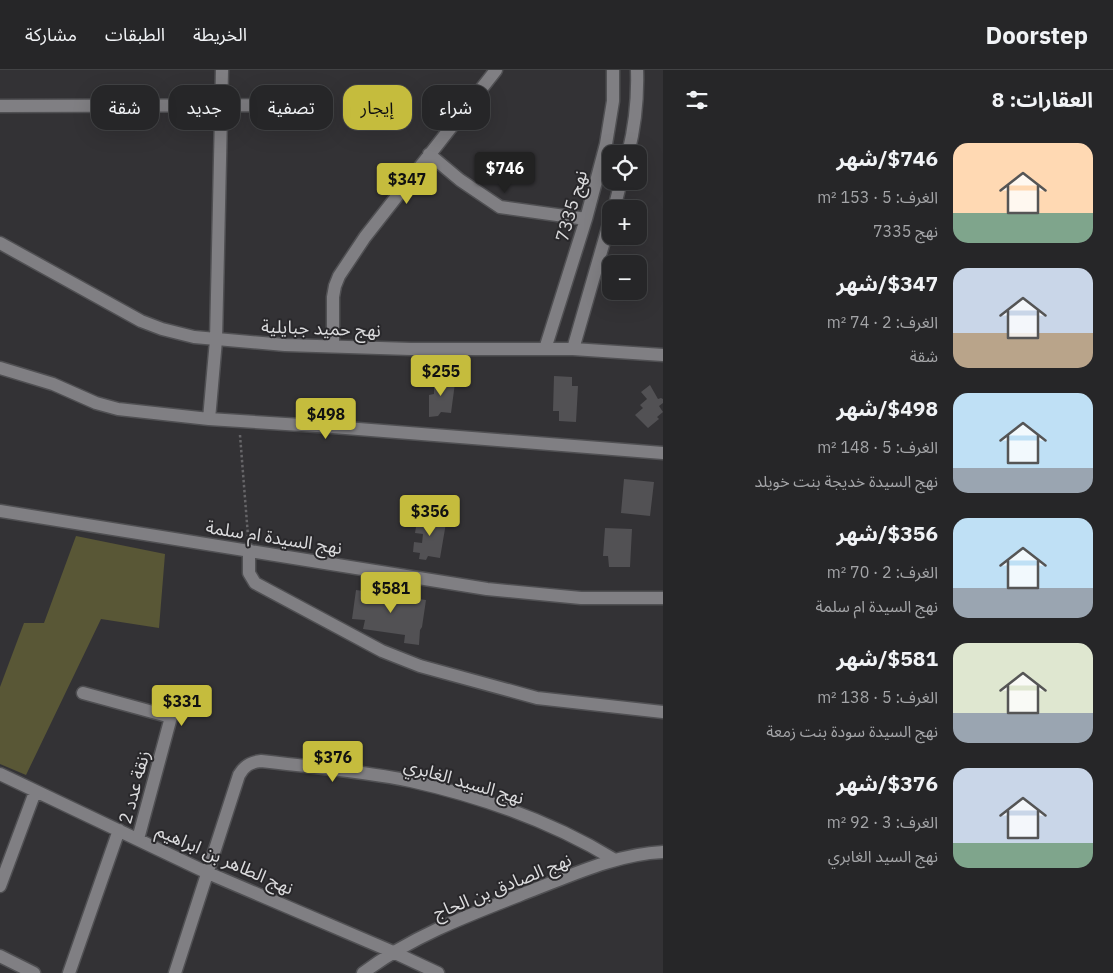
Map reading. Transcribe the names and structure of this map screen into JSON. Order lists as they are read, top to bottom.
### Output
{
  "streets": {
    "street": [
      "نهج 7335",
      "نهج حميد جبايلية",
      "نهج السيدة ام سلمة",
      "نهج السيد الغابري",
      "زنقة عدد 2",
      "نهج الطاهر بن ابراهيم",
      "نهج الصادق بن الحاج"
    ]
  },
  "crossings": [
    ["نهج 7335", "نهج حميد جبايلية"],
    ["نهج السيد الغابري", "نهج الطاهر بن ابراهيم"],
    ["نهج السيد الغابري", "نهج الصادق بن الحاج"],
    ["زنقة عدد 2", "نهج الطاهر بن ابراهيم"],
    ["نهج الطاهر بن ابراهيم", "نهج الصادق بن الحاج"]
  ],
  "page": {
    "header": "Doorstep",
    "nav": ["الخريطة", "الطبقات", "مشاركة"],
    "heading": "العقارات: 8",
    "chip": [
      "شراء",
      "إيجار",
      "تصفية",
      "جديد",
      "شقة"
    ],
    "list": [
      {
        "name": "$746/شهر",
        "note": "الغرف: 5 · 153 m² · نهج 7335"
      },
      {
        "name": "$347/شهر",
        "note": "الغرف: 2 · 74 m² · شقة"
      },
      {
        "name": "$498/شهر",
        "note": "الغرف: 5 · 148 m² · نهج السيدة خديجة بنت خويلد"
      },
      {
        "name": "$356/شهر",
        "note": "الغرف: 2 · 70 m² · نهج السيدة ام سلمة"
      },
      {
        "name": "$581/شهر",
        "note": "الغرف: 5 · 138 m² · نهج السيدة سودة بنت زمعة"
      },
      {
        "name": "$376/شهر",
        "note": "الغرف: 3 · 92 m² · نهج السيد الغابري"
      }
    ],
    "map_buttons": ["+", "−"],
    "price": [
      "$746",
      "$347",
      "$255",
      "$498",
      "$356",
      "$581",
      "$331",
      "$376"
    ]
  }
}
